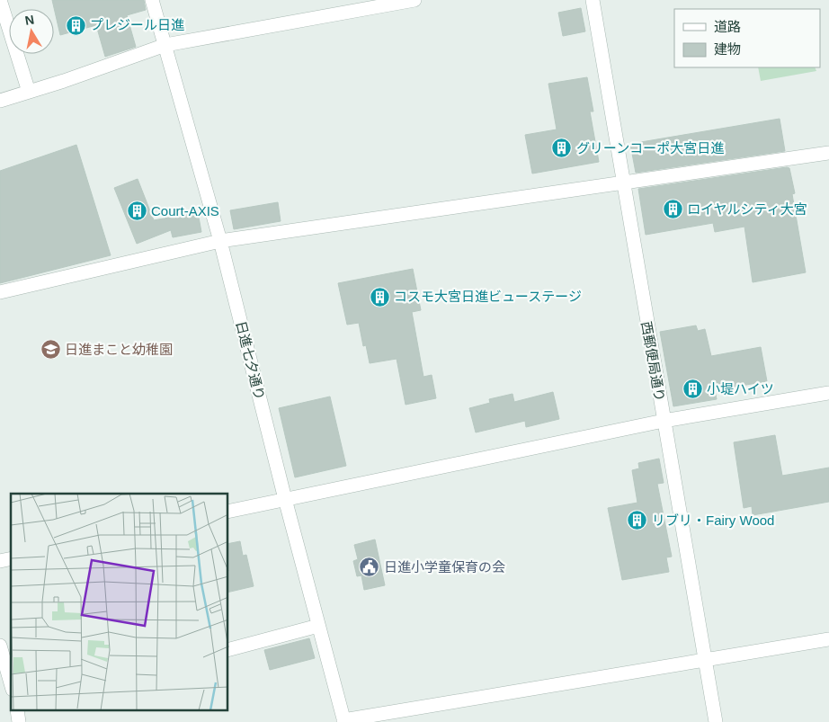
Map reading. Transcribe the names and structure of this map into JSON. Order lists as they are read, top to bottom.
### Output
{
  "streets": {
    "street": ["日進七夕通り", "西郵便局通り"]
  },
  "places": {
    "building": [
      "プレジール日進",
      "グリーンコーポ大宮日進",
      "ロイヤルシティ大宮",
      "Court-AXIS",
      "コスモ大宮日進ビューステージ",
      "小堤ハイツ",
      "リブリ・Fairy Wood"
    ],
    "school or university": ["日進まこと幼稚園"],
    "public building": ["日進小学童保育の会"]
  },
  "legend": ["道路", "建物"],
  "north": "top"
}
